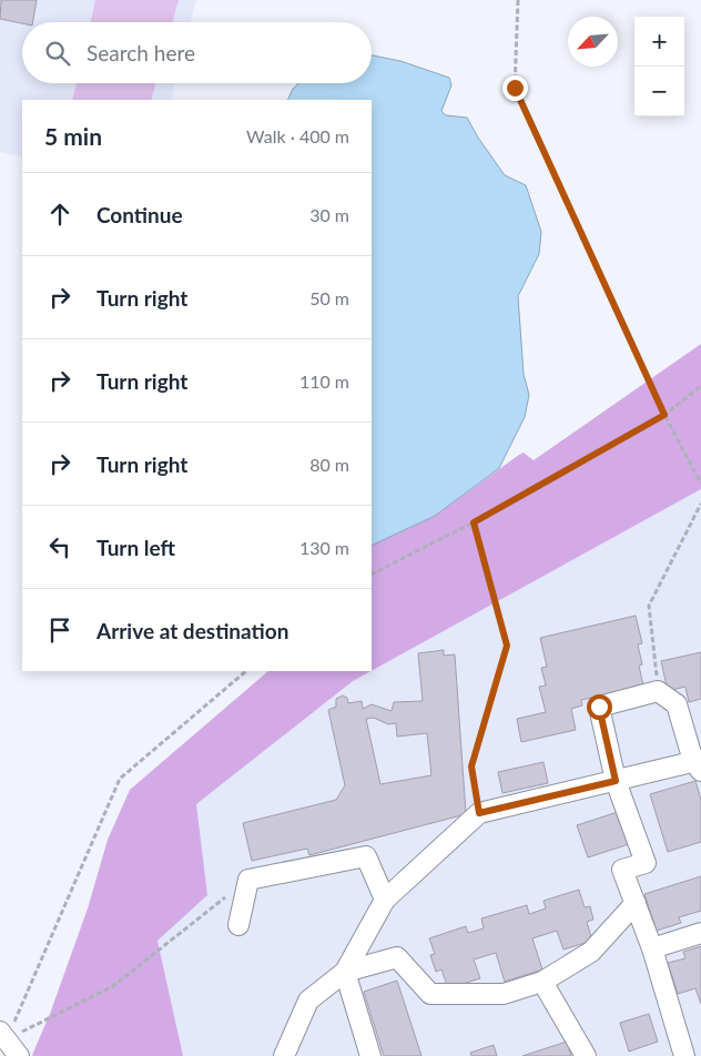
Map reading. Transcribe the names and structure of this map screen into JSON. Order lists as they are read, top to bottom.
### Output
{
  "north": "bottom left",
  "page": {
    "map_buttons": ["+", "−"],
    "search": "Search here",
    "heading": ["5 min", "Walk · 400 m"],
    "list": [
      ["Continue", "30 m"],
      ["Turn right", "50 m"],
      ["Turn right", "110 m"],
      ["Turn right", "80 m"],
      ["Turn left", "130 m"],
      "Arrive at destination"
    ]
  }
}
